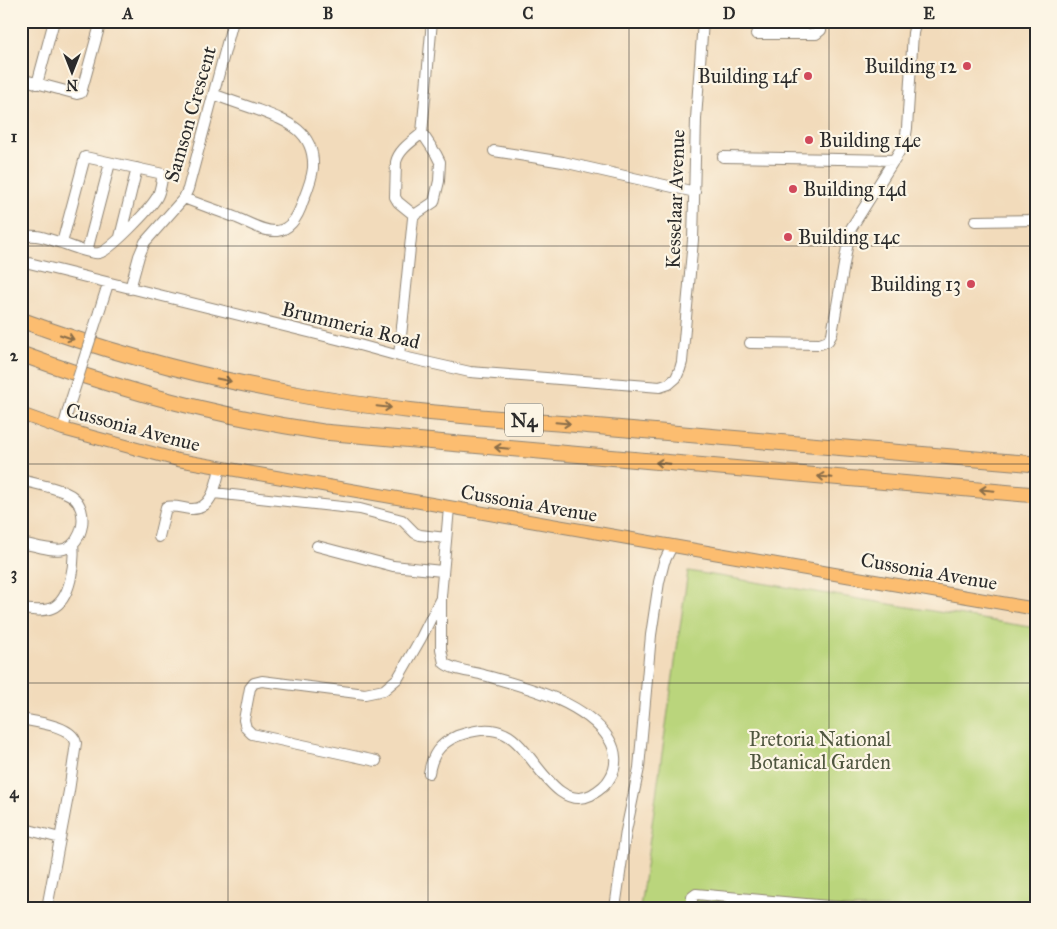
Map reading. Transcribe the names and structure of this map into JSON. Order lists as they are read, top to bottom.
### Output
{
  "streets": {
    "highway": ["N4"],
    "main road": ["Cussonia Avenue"],
    "street": ["Samson Crescent", "Kesselaar Avenue", "Brummeria Road"]
  },
  "crossings": [
    ["Samson Crescent", "Brummeria Road"],
    ["Kesselaar Avenue", "Brummeria Road"]
  ],
  "parks": ["Pretoria National Botanical Garden"],
  "places": [
    "Building 12",
    "Building 14f",
    "Building 14e",
    "Building 14d",
    "Building 14c",
    "Building 13"
  ],
  "north": "bottom",
  "grid": {
    "columns": [
      "A",
      "B",
      "C",
      "D",
      "E"
    ],
    "rows": [
      "1",
      "2",
      "3",
      "4"
    ]
  }
}
